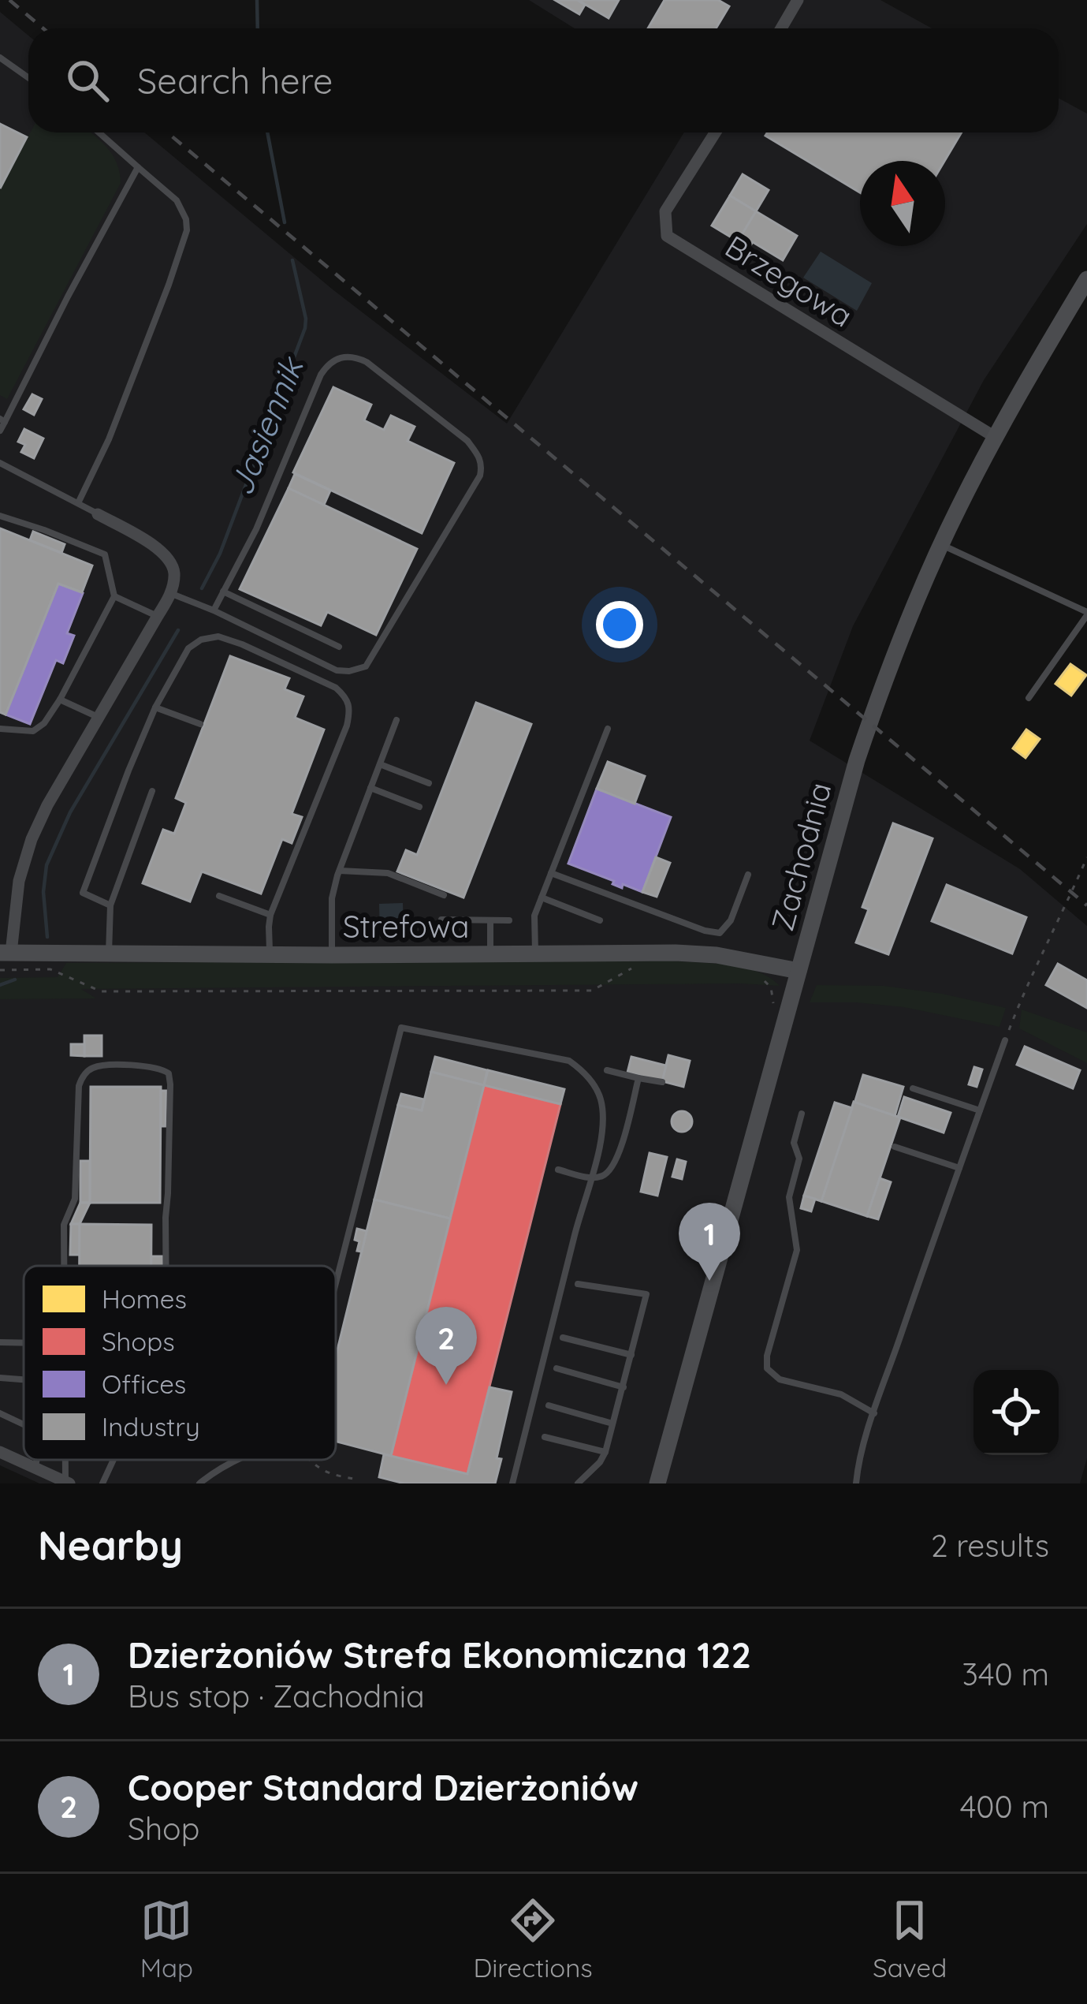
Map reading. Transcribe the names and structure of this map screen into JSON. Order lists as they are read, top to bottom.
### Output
{
  "streets": {
    "street": ["Brzegowa", "Zachodnia", "Strefowa"]
  },
  "crossings": [
    ["Brzegowa", "Zachodnia"],
    ["Zachodnia", "Strefowa"]
  ],
  "water": ["Jasiennik"],
  "legend": [
    "Homes",
    "Shops",
    "Offices",
    "Industry"
  ],
  "north": "top",
  "page": {
    "search": "Search here",
    "pins": ["1", "2"],
    "heading": ["Nearby", "2 results"],
    "list": [
      {
        "mark": "1",
        "name": "Dzierżoniów Strefa Ekonomiczna 122",
        "note": "Bus stop · Zachodnia",
        "value": "340 m"
      },
      {
        "mark": "2",
        "name": "Cooper Standard Dzierżoniów",
        "note": "Shop",
        "value": "400 m"
      }
    ],
    "nav": ["Map", "Directions", "Saved"]
  }
}
